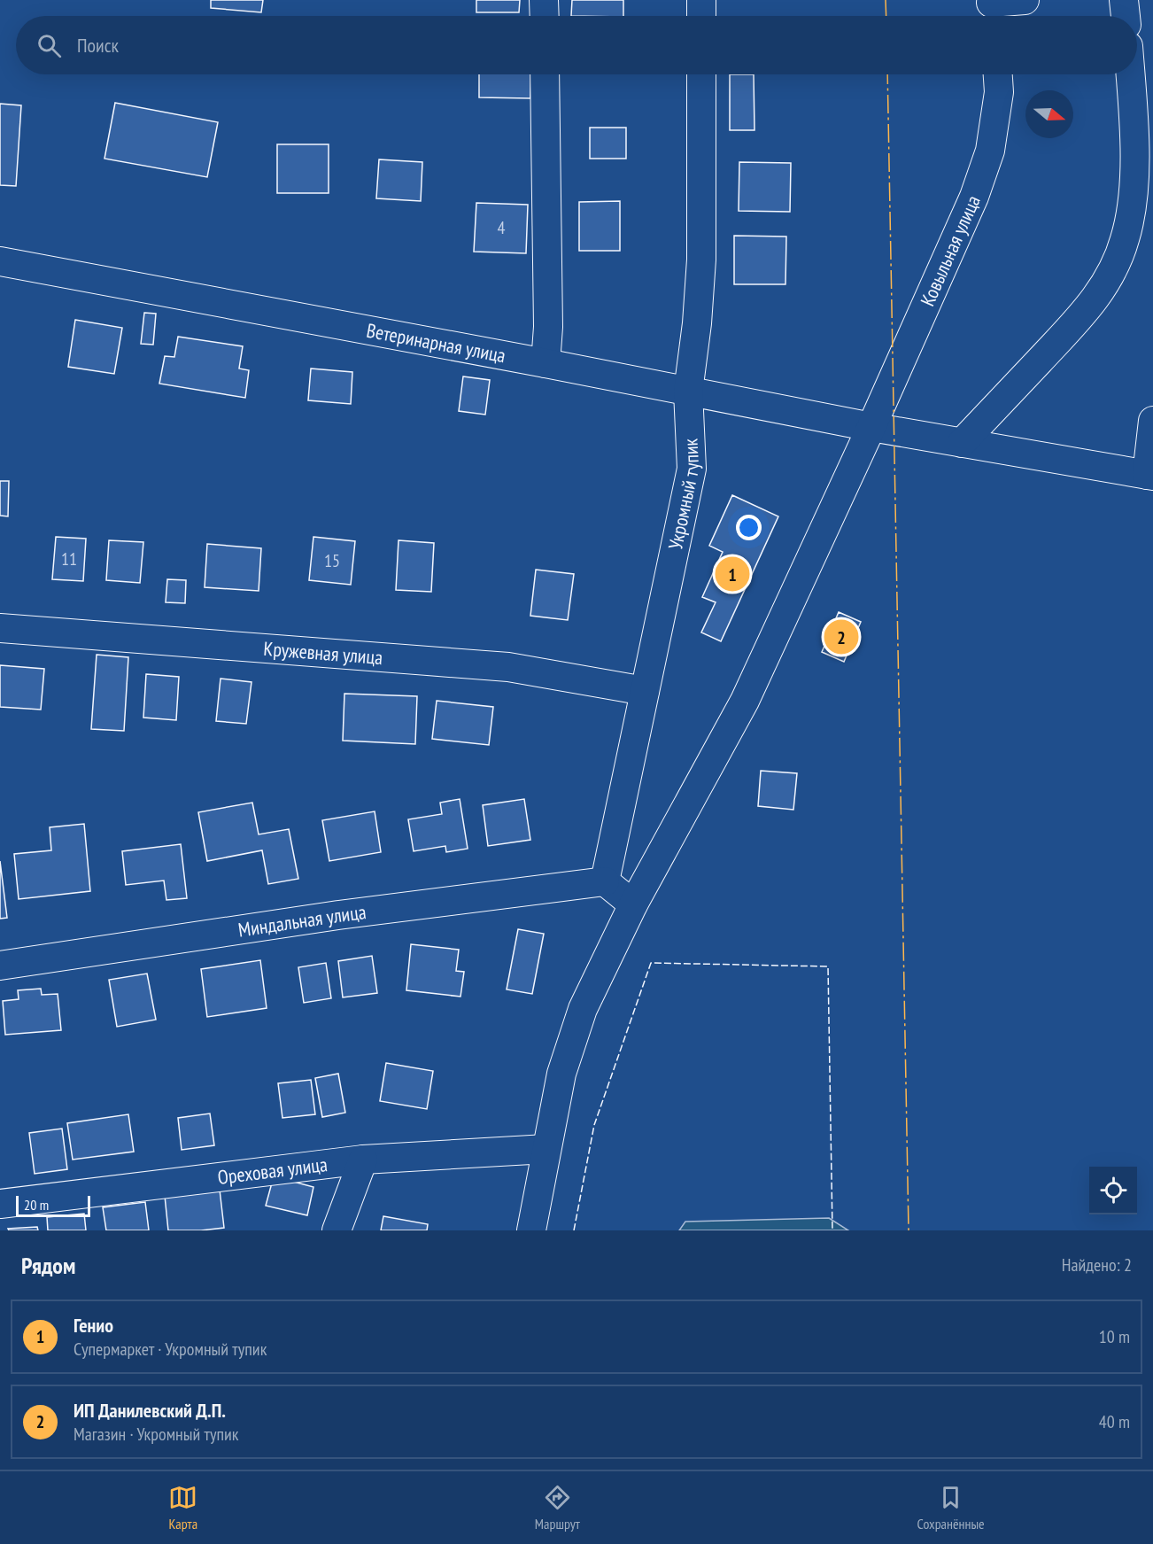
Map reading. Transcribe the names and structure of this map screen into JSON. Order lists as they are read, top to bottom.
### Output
{
  "streets": {
    "street": [
      "Ковыльная улица",
      "Ветеринарная улица",
      "Укромный тупик",
      "Кружевная улица",
      "Миндальная улица",
      "Ореховая улица"
    ]
  },
  "crossings": [
    ["Ковыльная улица", "Ветеринарная улица"],
    ["Ковыльная улица", "Ореховая улица"],
    ["Ветеринарная улица", "Укромный тупик"],
    ["Укромный тупик", "Кружевная улица"],
    ["Укромный тупик", "Миндальная улица"]
  ],
  "house_numbers": ["4", "11", "15"],
  "scale_bar": "20 m",
  "north": "right",
  "page": {
    "search": "Поиск",
    "pins": ["1", "2"],
    "scale": "20 m",
    "heading": ["Рядом", "Найдено: 2"],
    "list": [
      {
        "mark": "1",
        "name": "Генио",
        "note": "Супермаркет · Укромный тупик",
        "value": "10 m"
      },
      {
        "mark": "2",
        "name": "ИП Данилевский Д.П.",
        "note": "Магазин · Укромный тупик",
        "value": "40 m"
      }
    ],
    "nav": ["Карта", "Маршрут", "Сохранённые"]
  }
}
